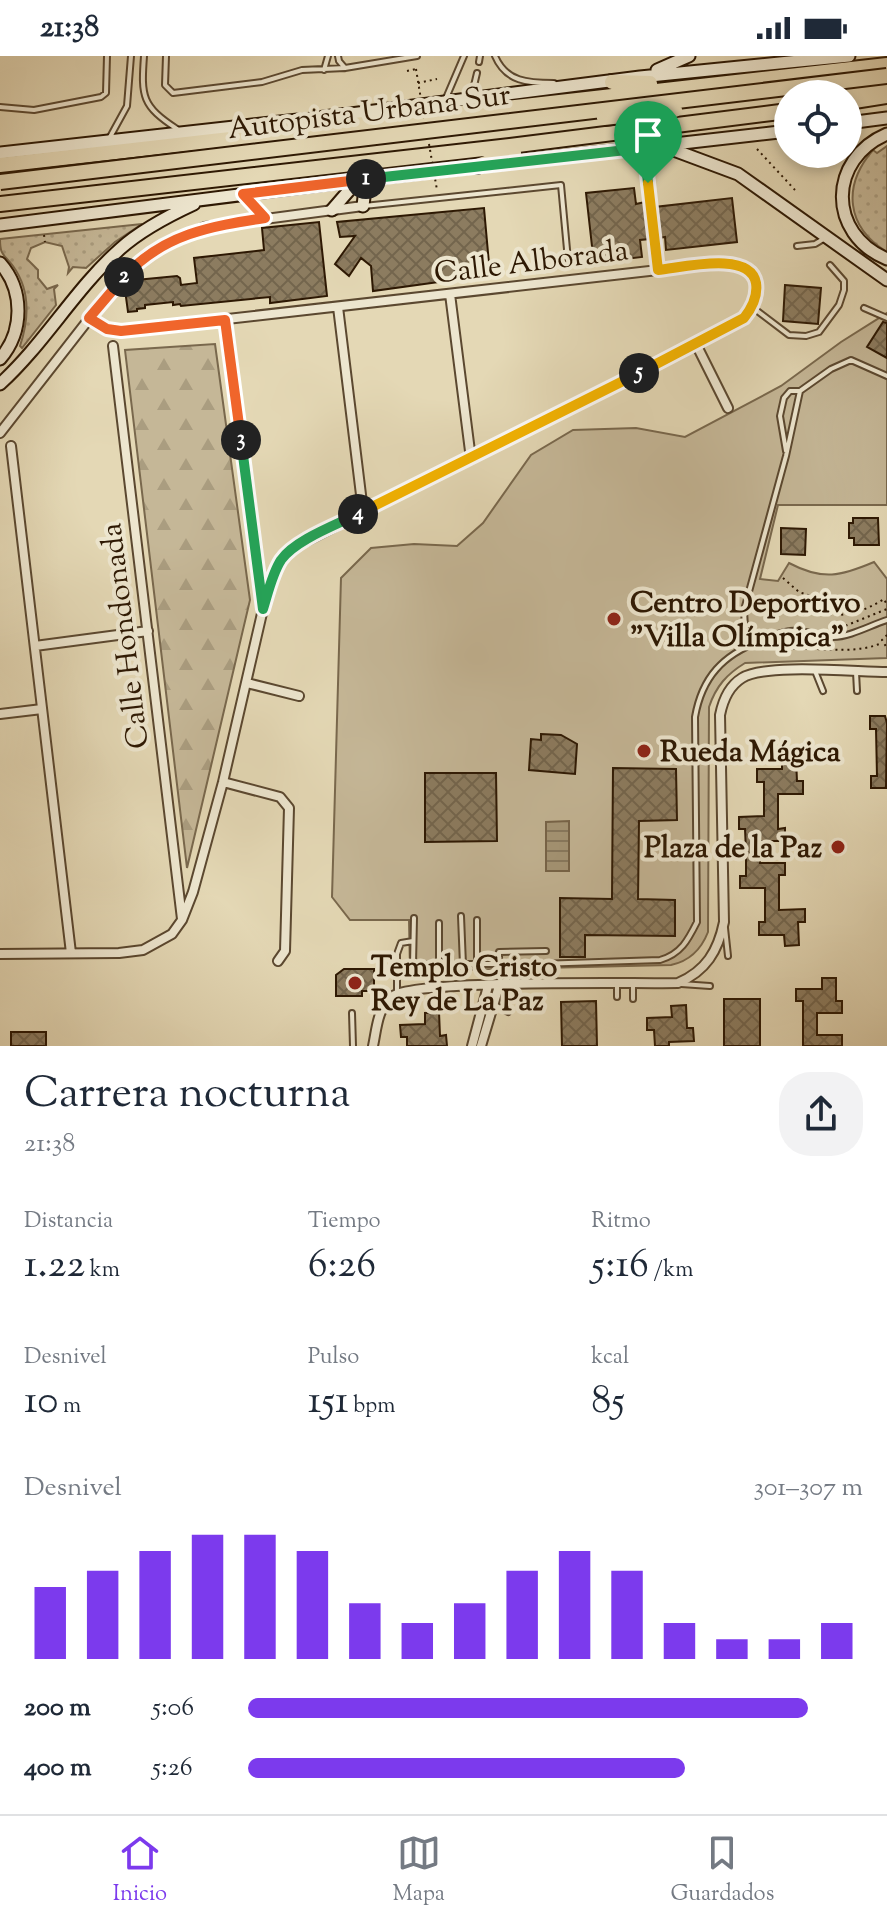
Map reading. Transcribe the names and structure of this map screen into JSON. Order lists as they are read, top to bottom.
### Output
{
  "streets": {
    "highway": ["Autopista Urbana Sur"],
    "street": ["Calle Alborada", "Calle Hondonada"]
  },
  "places": [
    "Centro Deportivo \"Villa Olímpica\"",
    "Rueda Mágica",
    "Plaza de la Paz",
    "Templo Cristo Rey de La Paz"
  ],
  "page": {
    "status": "21:38",
    "pins": [
      "1",
      "2",
      "5",
      "3",
      "4"
    ],
    "heading": ["Carrera nocturna", "21:38"],
    "stats": [
      ["Distancia", "1.22 km"],
      ["Tiempo", "6:26"],
      ["Ritmo", "5:16 /km"],
      ["Desnivel", "10 m"],
      ["Pulso", "151 bpm"],
      ["kcal", "85"]
    ],
    "chart": ["Desnivel", "301–307 m"],
    "list": [
      {
        "name": "200 m",
        "note": "5:06"
      },
      {
        "name": "400 m",
        "note": "5:26"
      }
    ],
    "tabs": ["Inicio", "Mapa", "Guardados"]
  }
}
